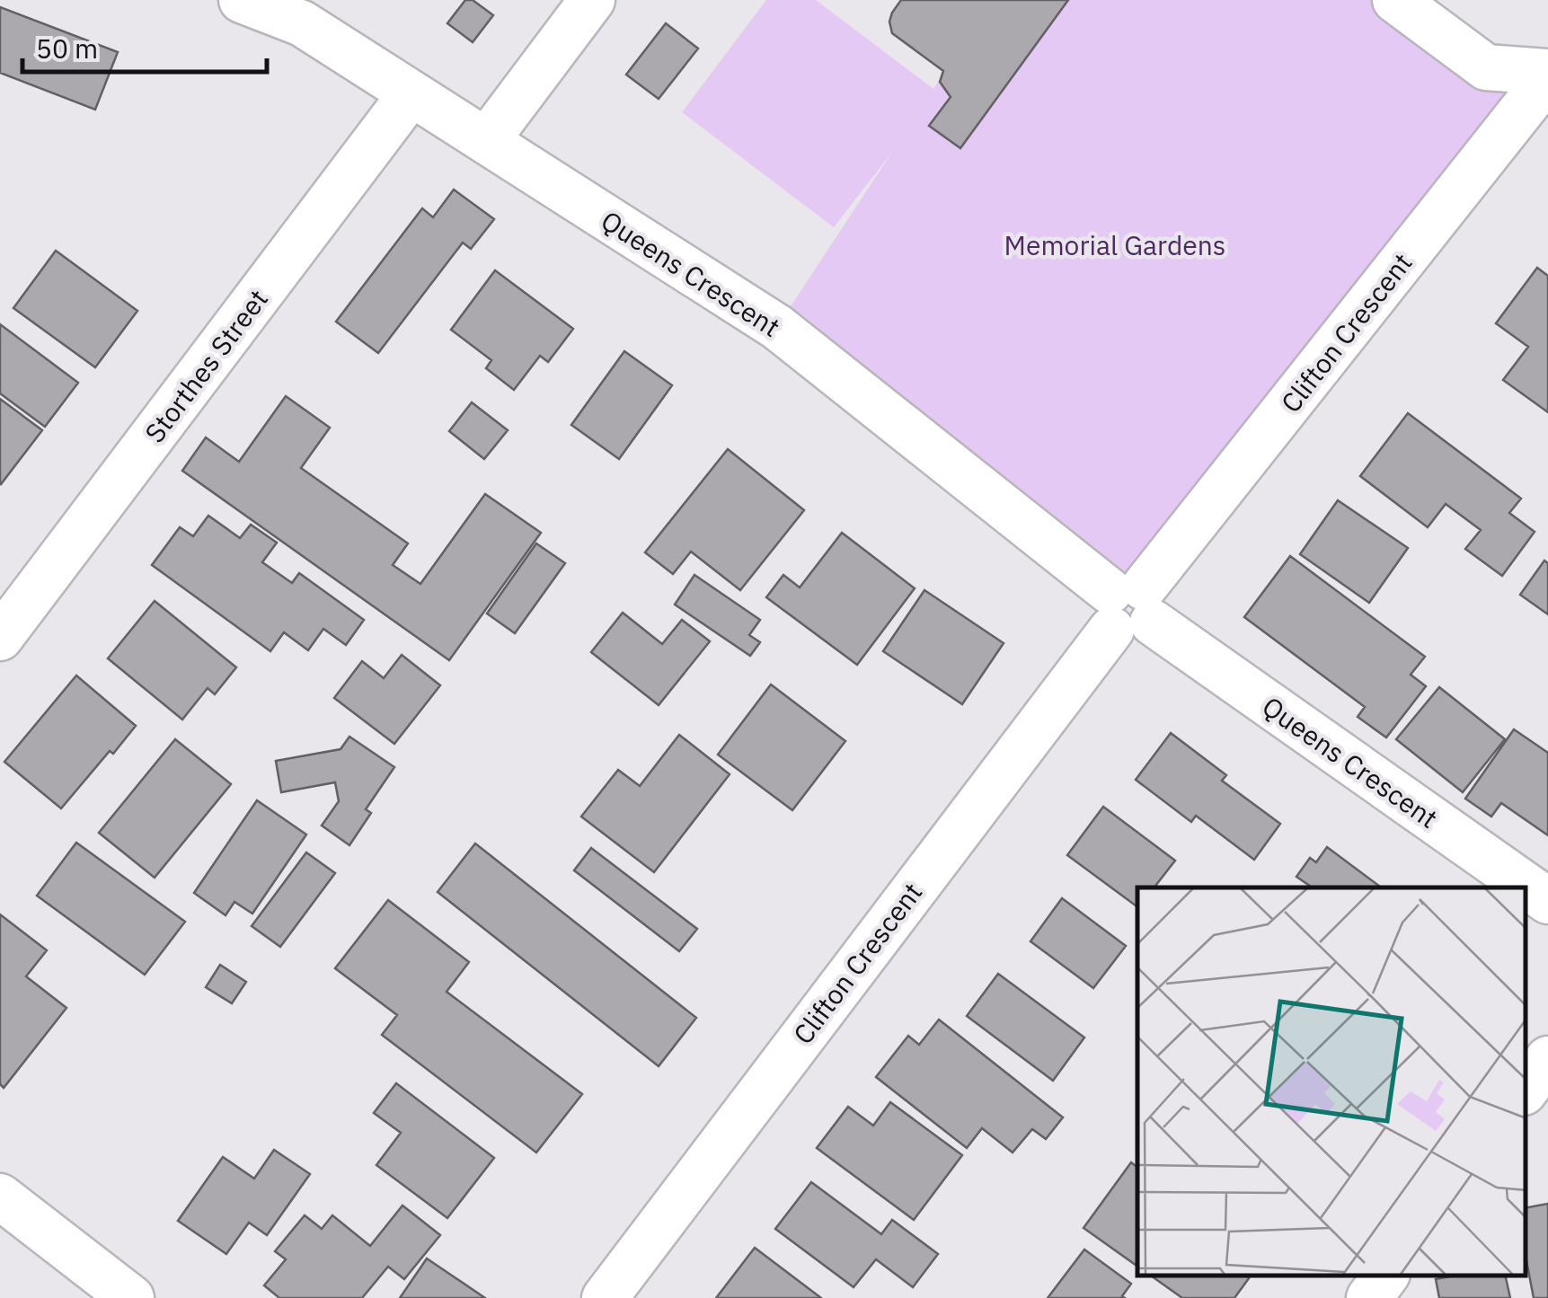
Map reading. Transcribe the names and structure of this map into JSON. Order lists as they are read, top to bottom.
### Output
{
  "streets": {
    "street": ["Queens Crescent", "Clifton Crescent", "Storthes Street"]
  },
  "crossings": [
    ["Queens Crescent", "Clifton Crescent"],
    ["Queens Crescent", "Storthes Street"]
  ],
  "parks": ["Memorial Gardens"],
  "scale_bar": "50 m"
}
